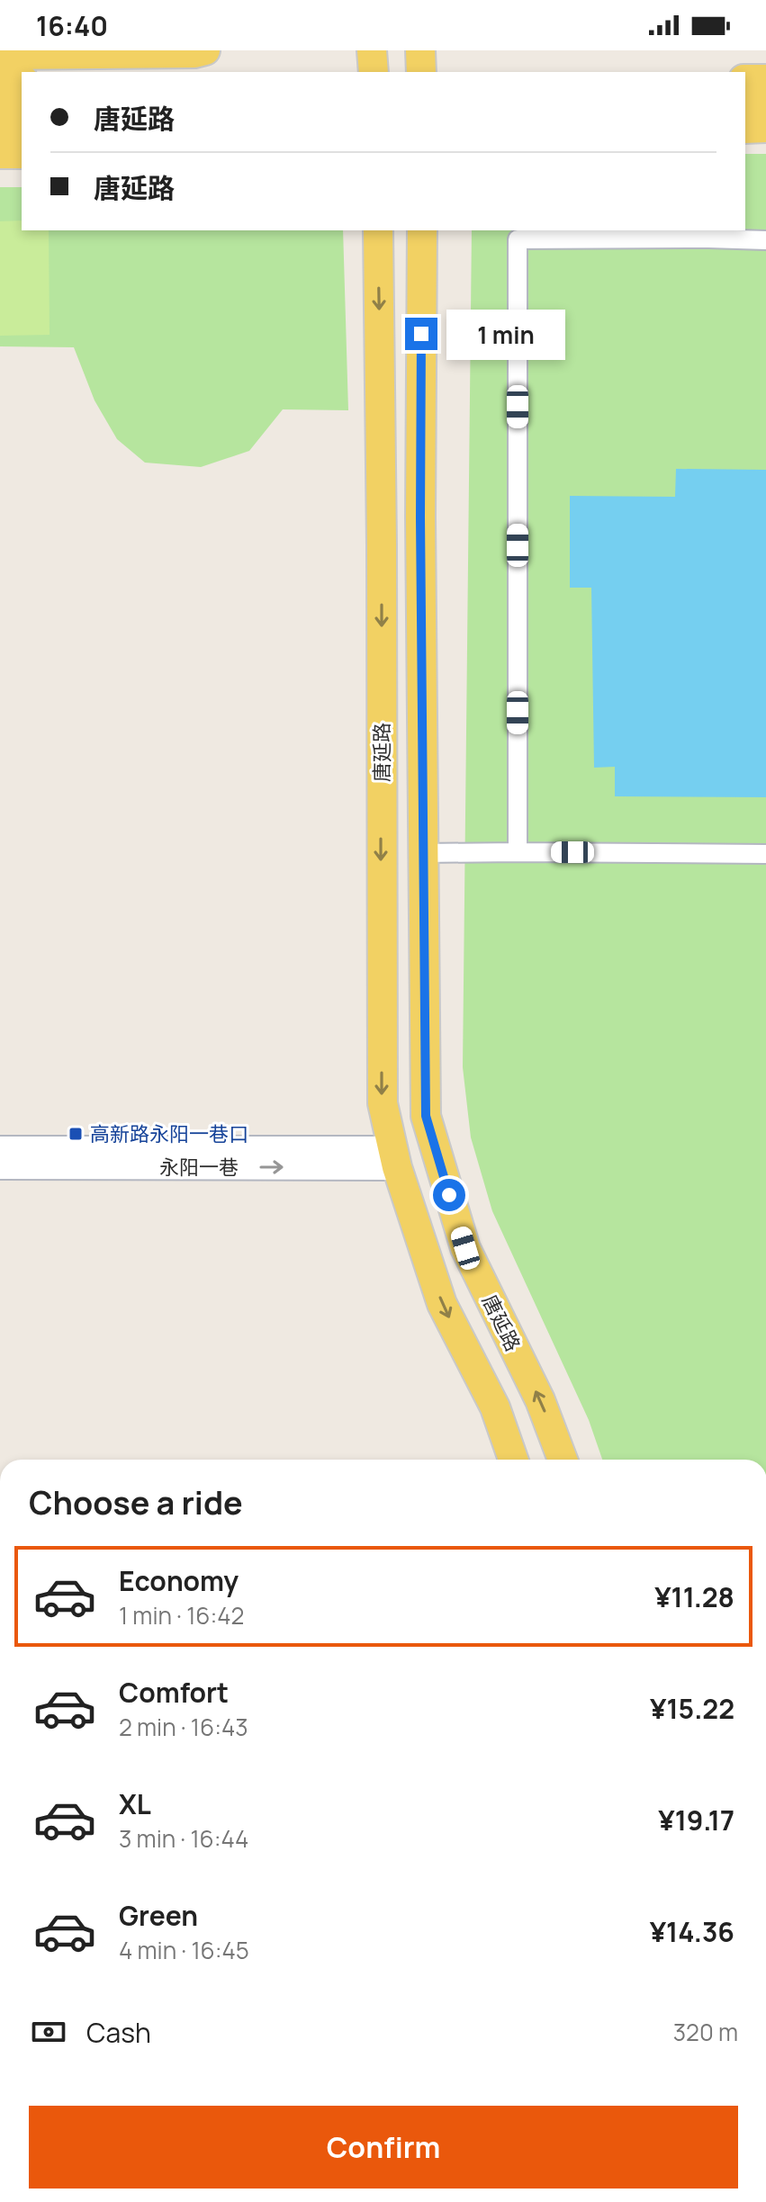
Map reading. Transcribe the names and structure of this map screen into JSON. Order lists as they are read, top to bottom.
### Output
{
  "streets": {
    "main road": ["唐延路"],
    "street": ["永阳一巷"]
  },
  "crossings": [
    ["唐延路", "永阳一巷"]
  ],
  "places": {
    "transit": ["高新路永阳一巷口"]
  },
  "page": {
    "status": "16:40",
    "banner": ["唐延路", "唐延路"],
    "bubble": "1 min",
    "heading": "Choose a ride",
    "list": [
      {
        "name": "Economy",
        "note": "1 min · 16:42",
        "value": "¥11.28"
      },
      {
        "name": "Comfort",
        "note": "2 min · 16:43",
        "value": "¥15.22"
      },
      {
        "name": "XL",
        "note": "3 min · 16:44",
        "value": "¥19.17"
      },
      {
        "name": "Green",
        "note": "4 min · 16:45",
        "value": "¥14.36"
      }
    ],
    "pay": ["Cash", "320 m"],
    "buttons": "Confirm"
  }
}
